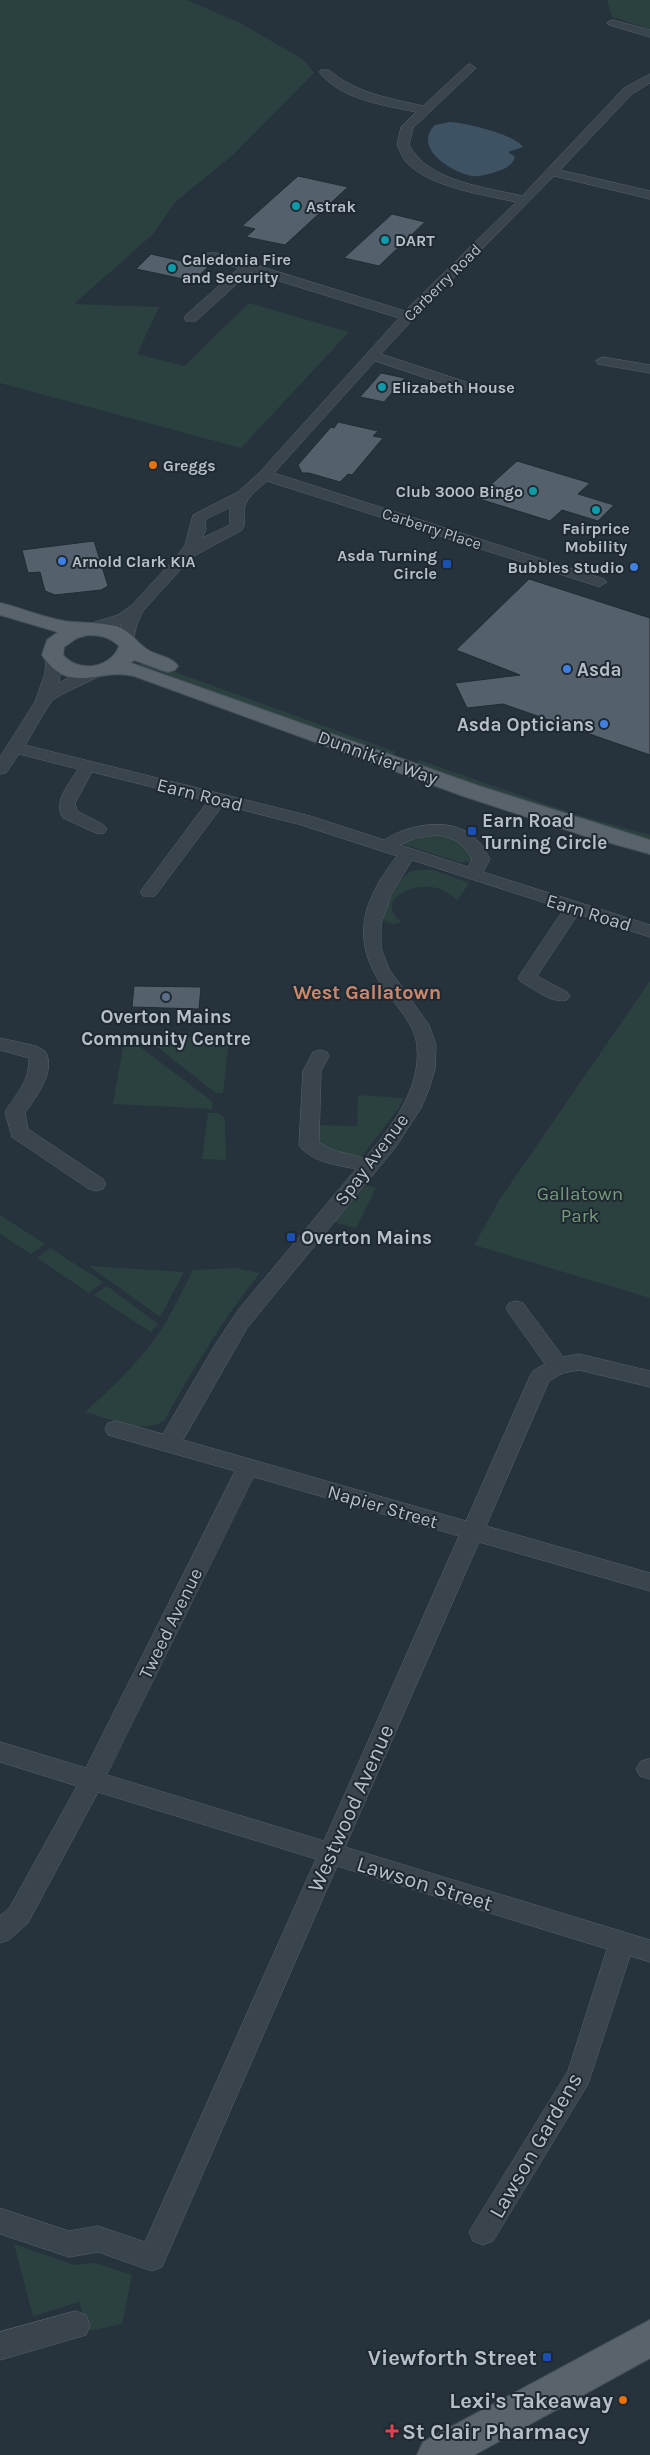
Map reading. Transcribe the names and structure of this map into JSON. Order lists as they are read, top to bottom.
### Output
{
  "streets": {
    "main road": ["Dunnikier Way"],
    "street": [
      "Carberry Road",
      "Carberry Place",
      "Earn Road",
      "Spay Avenue",
      "Napier Street",
      "Tweed Avenue",
      "Westwood Avenue",
      "Lawson Street",
      "Lawson Gardens"
    ]
  },
  "crossings": [
    ["Carberry Road", "Carberry Place"],
    ["Carberry Road", "Dunnikier Way"],
    ["Earn Road", "Spay Avenue"],
    ["Spay Avenue", "Napier Street"],
    ["Napier Street", "Tweed Avenue"],
    ["Napier Street", "Westwood Avenue"],
    ["Tweed Avenue", "Lawson Street"],
    ["Westwood Avenue", "Lawson Street"],
    ["Lawson Street", "Lawson Gardens"]
  ],
  "districts": ["West Gallatown"],
  "parks": ["Gallatown Park"],
  "places": {
    "other": [
      "Astrak",
      "DART",
      "Caledonia Fire and Security",
      "Elizabeth House",
      "Greggs",
      "Club 3000 Bingo",
      "Fairprice Mobility",
      "Arnold Clark KIA",
      "Bubbles Studio",
      "Asda",
      "Asda Opticians",
      "Overton Mains Community Centre",
      "Lexi's Takeaway"
    ],
    "transit": [
      "Asda Turning Circle",
      "Earn Road Turning Circle",
      "Overton Mains",
      "Viewforth Street"
    ],
    "health": ["St Clair Pharmacy"]
  }
}
